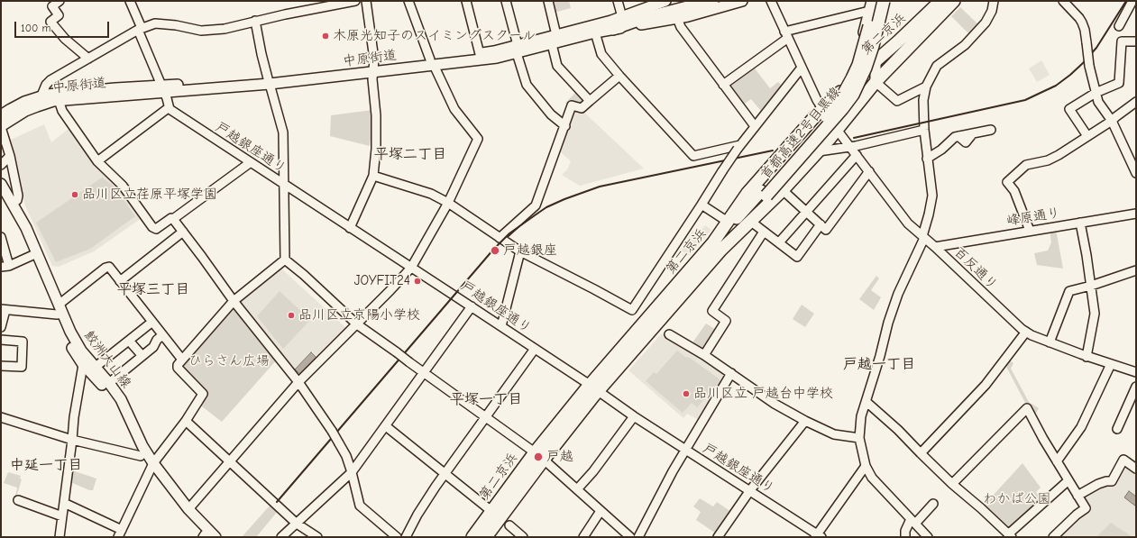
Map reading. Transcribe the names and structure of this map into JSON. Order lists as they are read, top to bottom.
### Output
{
  "streets": {
    "highway": ["第二京浜", "首都高速2号目黒線"],
    "main road": ["中原街道", "鮫洲大山線"],
    "street": ["戸越銀座通り", "峰原通り", "百反通り"]
  },
  "crossings": [
    ["第二京浜", "首都高速2号目黒線"],
    ["第二京浜", "戸越銀座通り"],
    ["第二京浜", "百反通り"],
    ["峰原通り", "百反通り"]
  ],
  "districts": [
    "平塚二丁目",
    "平塚三丁目",
    "戸越一丁目",
    "平塚一丁目",
    "中延一丁目"
  ],
  "parks": ["ひらさん広場", "わかば公園"],
  "places": [
    "木原光知子のスイミングスクール",
    "品川区立荏原平塚学園",
    "戸越銀座",
    "JOYFIT24",
    "品川区立京陽小学校",
    "品川区立 戸越台中学校",
    "戸越"
  ],
  "scale_bar": "100 m"
}
